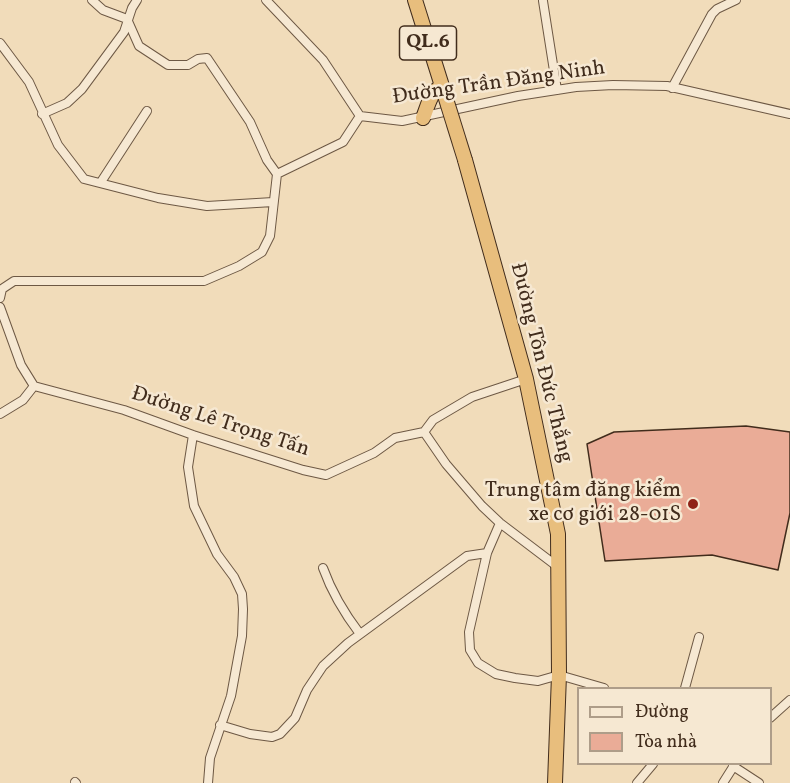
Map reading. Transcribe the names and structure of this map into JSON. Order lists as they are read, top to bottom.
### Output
{
  "streets": {
    "highway": ["QL.6", "Đường Tôn Đức Thắng"],
    "street": ["Đường Trần Đăng Ninh", "Đường Lê Trọng Tấn"]
  },
  "crossings": [
    ["Đường Tôn Đức Thắng", "Đường Lê Trọng Tấn"]
  ],
  "places": ["Trung tâm đăng kiểm xe cơ giới 28-01S"],
  "legend": ["Đường", "Tòa nhà"]
}
